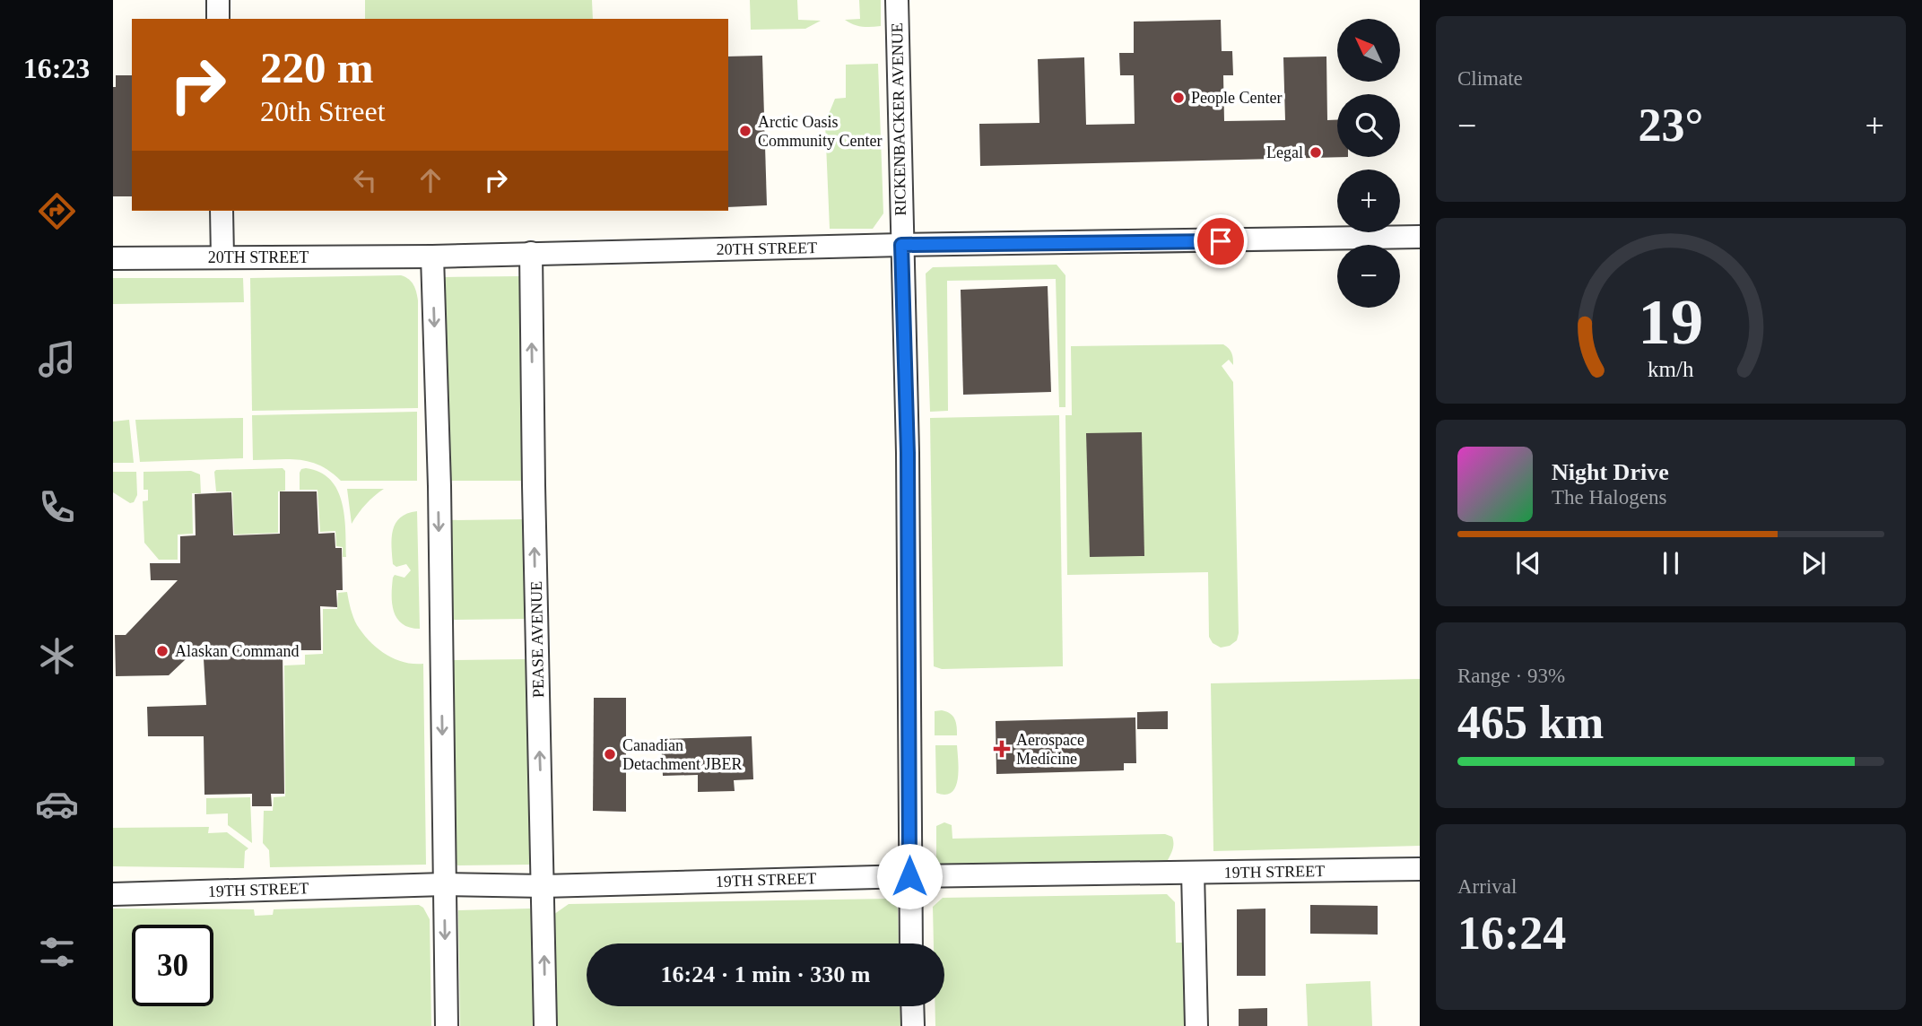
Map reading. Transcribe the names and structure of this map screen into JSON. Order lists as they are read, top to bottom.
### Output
{
  "streets": {
    "street": [
      "RICKENBACKER AVENUE",
      "20TH STREET",
      "PEASE AVENUE",
      "19TH STREET"
    ]
  },
  "crossings": [
    ["RICKENBACKER AVENUE", "20TH STREET"],
    ["RICKENBACKER AVENUE", "19TH STREET"],
    ["20TH STREET", "PEASE AVENUE"],
    ["PEASE AVENUE", "19TH STREET"]
  ],
  "places": {
    "other": [
      "People Center",
      "Arctic Oasis Community Center",
      "Legal",
      "Alaskan Command",
      "Canadian Detachment JBER"
    ],
    "health": ["Aerospace Medicine"]
  },
  "north": "top left",
  "page": {
    "tabs": "16:23",
    "tile": [
      "Climate",
      ["Range · 93%", "465 km"],
      ["Arrival", "16:24"]
    ],
    "map_buttons": ["+", "−"],
    "turn": ["220 m", "20th Street"],
    "heat": ["−", "23°", "+"],
    "song": ["Night Drive", "The Halogens"],
    "limit": "30",
    "trip": "16:24 · 1 min · 330 m",
    "gauge": ["19", "km/h"]
  }
}
